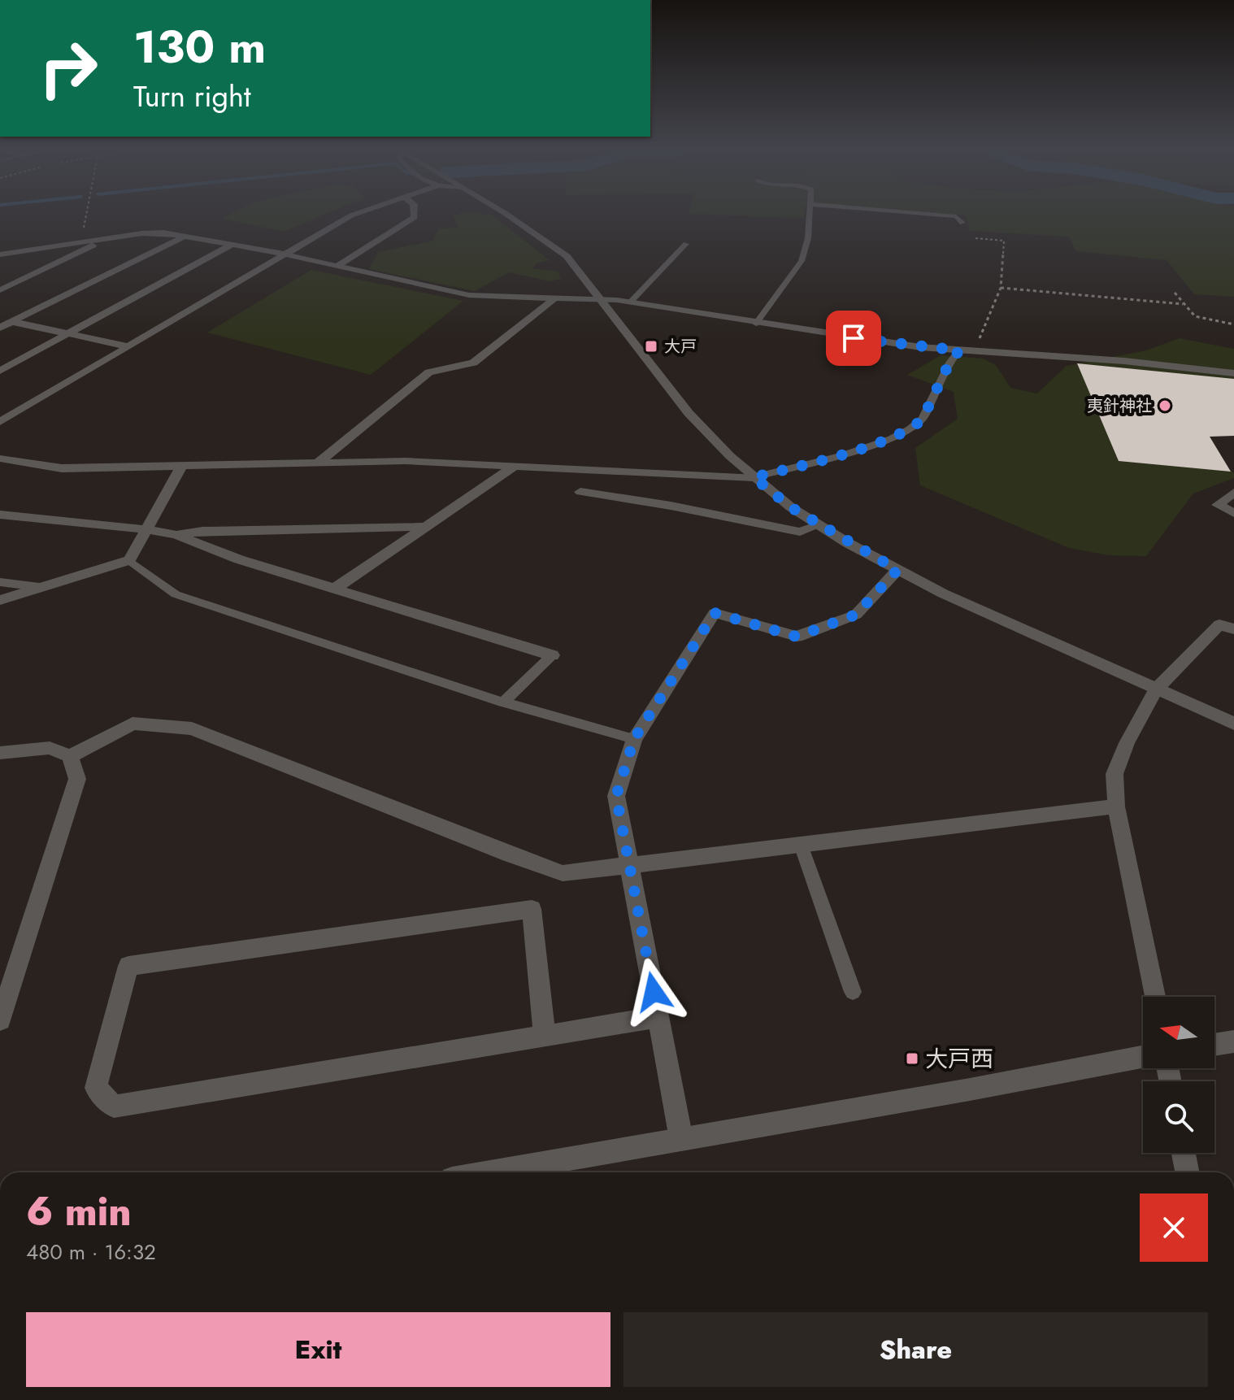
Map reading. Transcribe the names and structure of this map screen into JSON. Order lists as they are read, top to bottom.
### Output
{
  "places": {
    "transit": ["大戸", "大戸西"],
    "other": ["夷針神社"]
  },
  "north": "left",
  "page": {
    "turn": ["130 m", "Turn right"],
    "heading": ["6 min", "480 m · 16:32"],
    "buttons": ["Exit", "Share"]
  }
}
